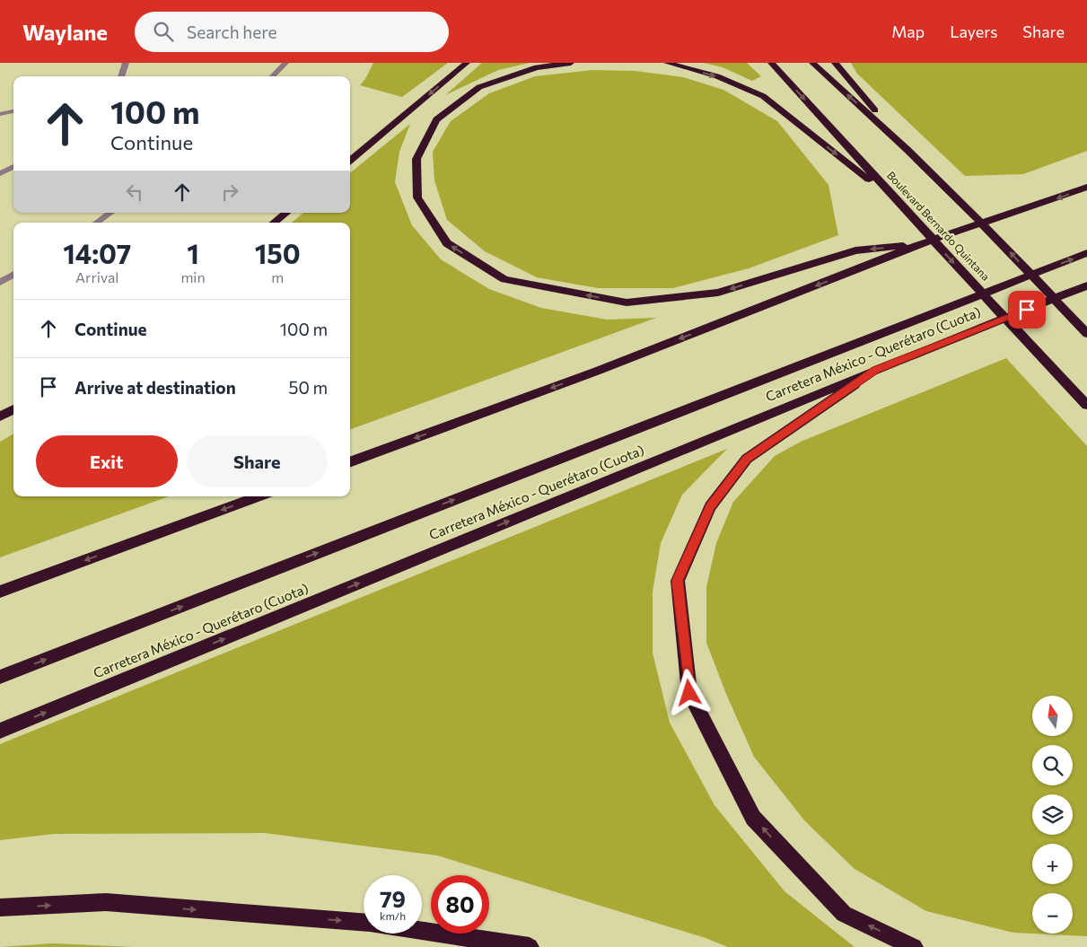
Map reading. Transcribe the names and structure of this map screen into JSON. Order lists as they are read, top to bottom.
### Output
{
  "streets": {
    "highway": ["Boulevard Bernardo Quintana", "Carretera México - Querétaro (Cuota)"]
  },
  "north": "top",
  "page": {
    "header": "Waylane",
    "search": "Search here",
    "nav": ["Map", "Layers", "Share"],
    "turn": ["100 m", "Continue"],
    "eta": [
      "14:07",
      "Arrival",
      "1",
      "min",
      "150",
      "m"
    ],
    "list": [
      {
        "name": "Continue",
        "value": "100 m"
      },
      {
        "name": "Arrive at destination",
        "value": "50 m"
      }
    ],
    "buttons": ["Exit", "Share"],
    "map_buttons": ["+", "−"],
    "speed": "79 km/h",
    "limit": "80"
  }
}
